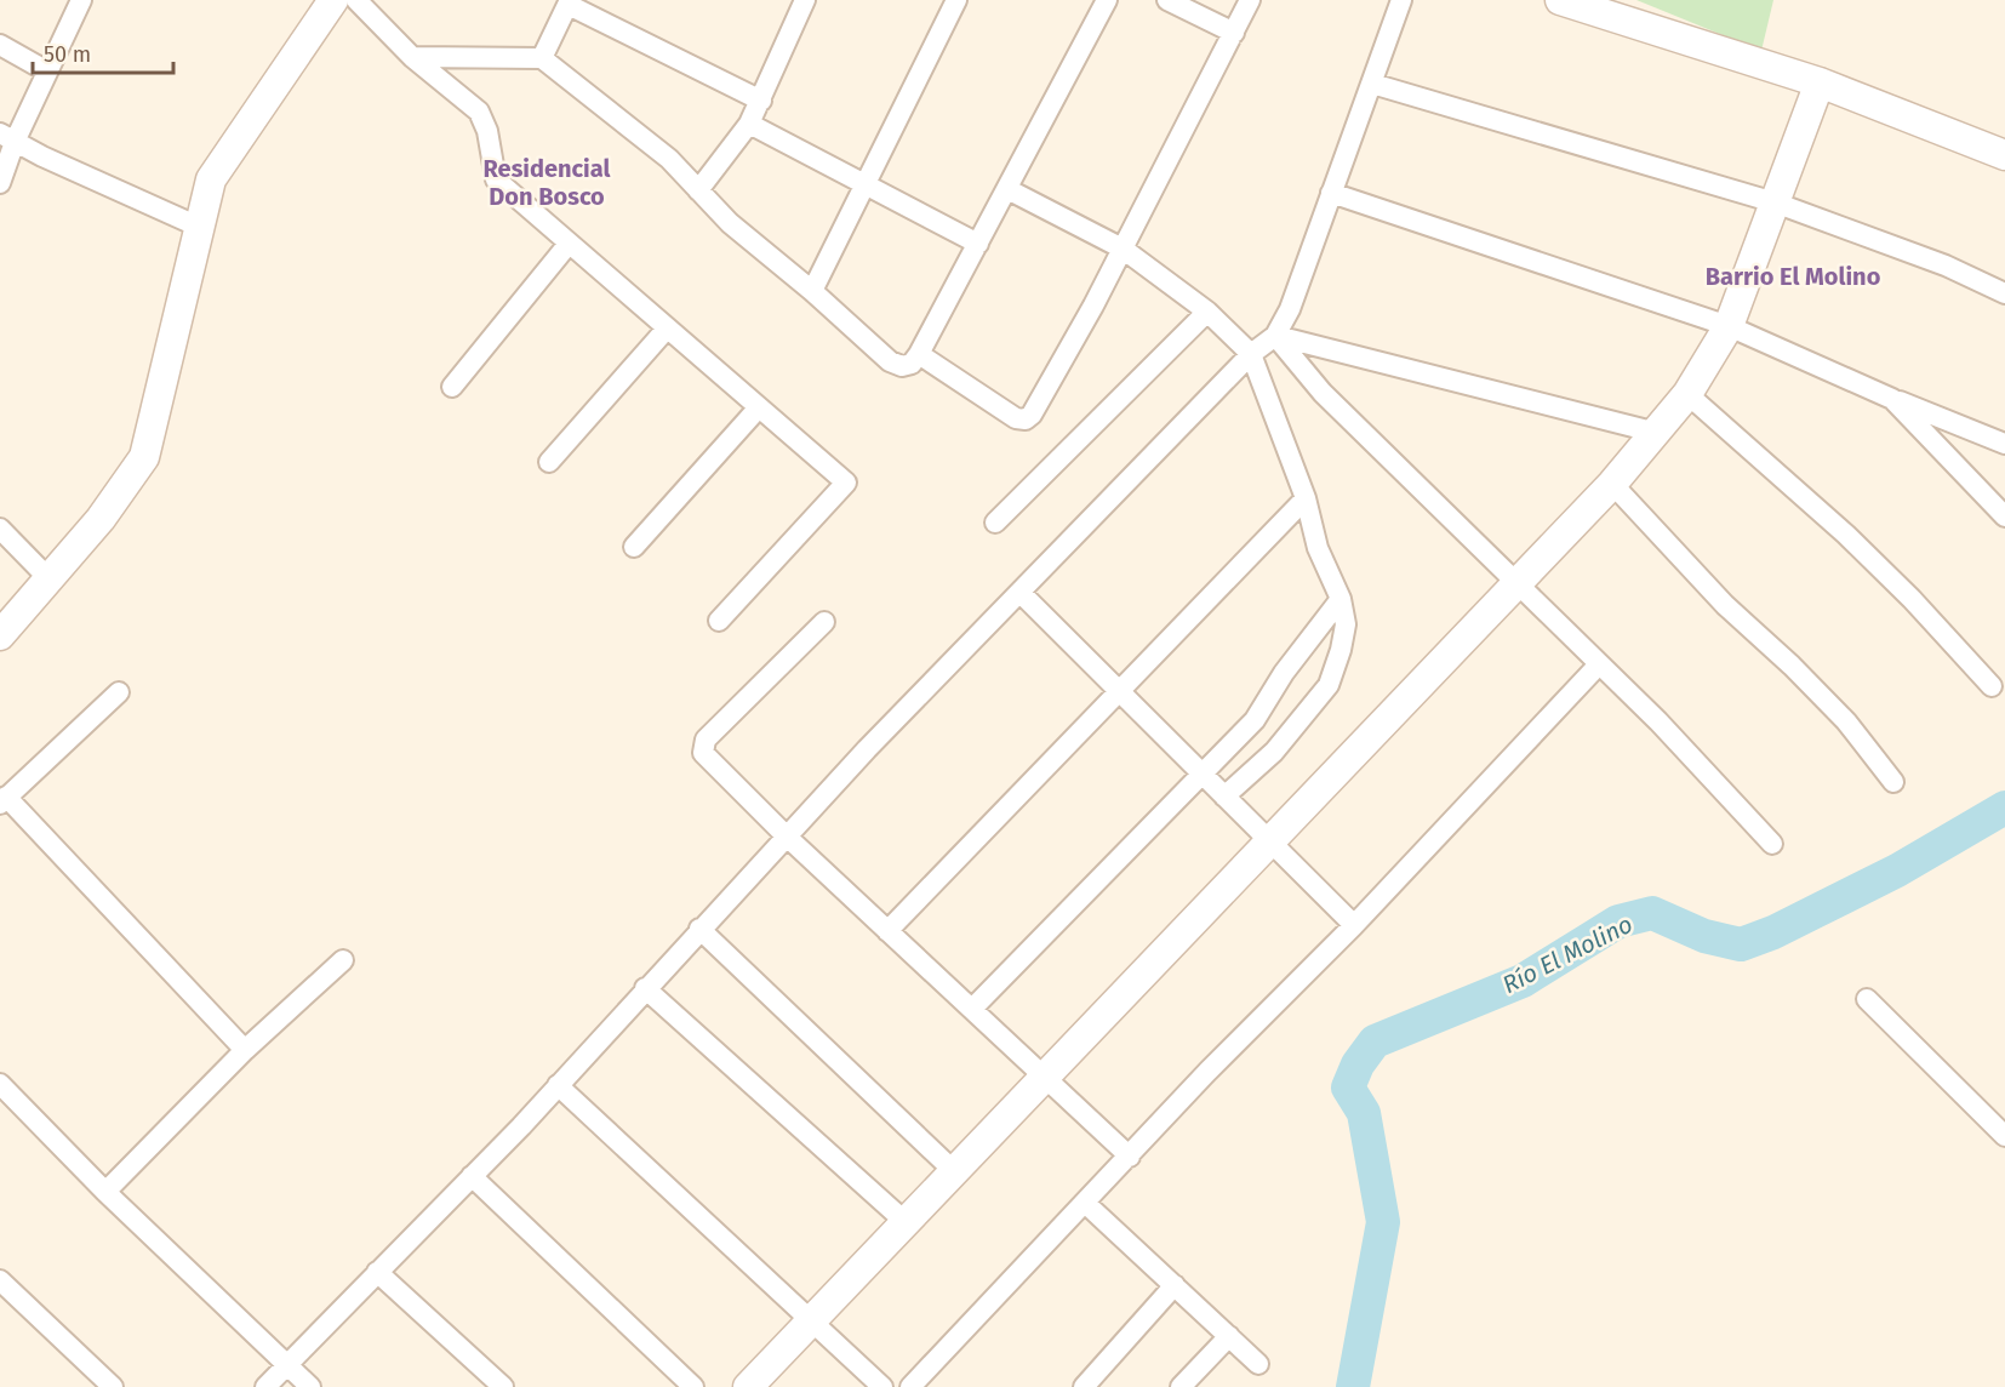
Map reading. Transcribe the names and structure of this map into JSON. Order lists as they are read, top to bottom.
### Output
{
  "districts": ["Residencial Don Bosco", "Barrio El Molino"],
  "water": ["Río El Molino"],
  "scale_bar": "50 m"
}
